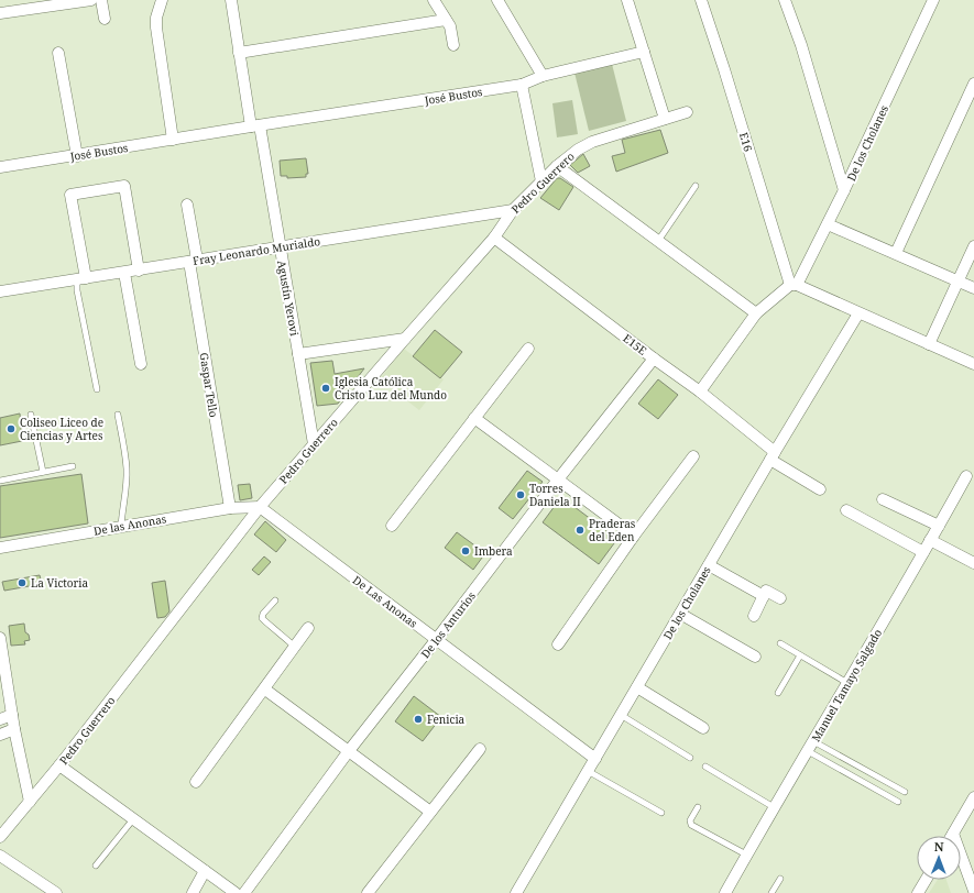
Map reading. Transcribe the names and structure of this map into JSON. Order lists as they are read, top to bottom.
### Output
{
  "streets": {
    "street": [
      "José Bustos",
      "E16",
      "De los Cholanes",
      "Pedro Guerrero",
      "Fray Leonardo Murialdo",
      "Agustín Yerovi",
      "E15E",
      "Gaspar Tello",
      "De las Anonas",
      "De Las Anonas",
      "De los Anturios",
      "Manuel Tamayo Salgado"
    ]
  },
  "crossings": [
    ["José Bustos", "Agustín Yerovi"],
    ["E16", "De los Cholanes"],
    ["De los Cholanes", "E15E"],
    ["De los Cholanes", "De Las Anonas"],
    ["Pedro Guerrero", "Fray Leonardo Murialdo"],
    ["Pedro Guerrero", "Agustín Yerovi"],
    ["Pedro Guerrero", "E15E"],
    ["Pedro Guerrero", "De las Anonas"],
    ["Pedro Guerrero", "De Las Anonas"],
    ["Fray Leonardo Murialdo", "Agustín Yerovi"],
    ["Fray Leonardo Murialdo", "Gaspar Tello"],
    ["E15E", "De los Anturios"],
    ["Gaspar Tello", "De las Anonas"],
    ["De las Anonas", "De Las Anonas"],
    ["De Las Anonas", "De los Anturios"]
  ],
  "places": [
    "Iglesia Católica Cristo Luz del Mundo",
    "Coliseo Liceo de Ciencias y Artes",
    "Torres Daniela II",
    "Praderas del Eden",
    "Imbera",
    "La Victoria",
    "Fenicia"
  ],
  "north": "top"
}
